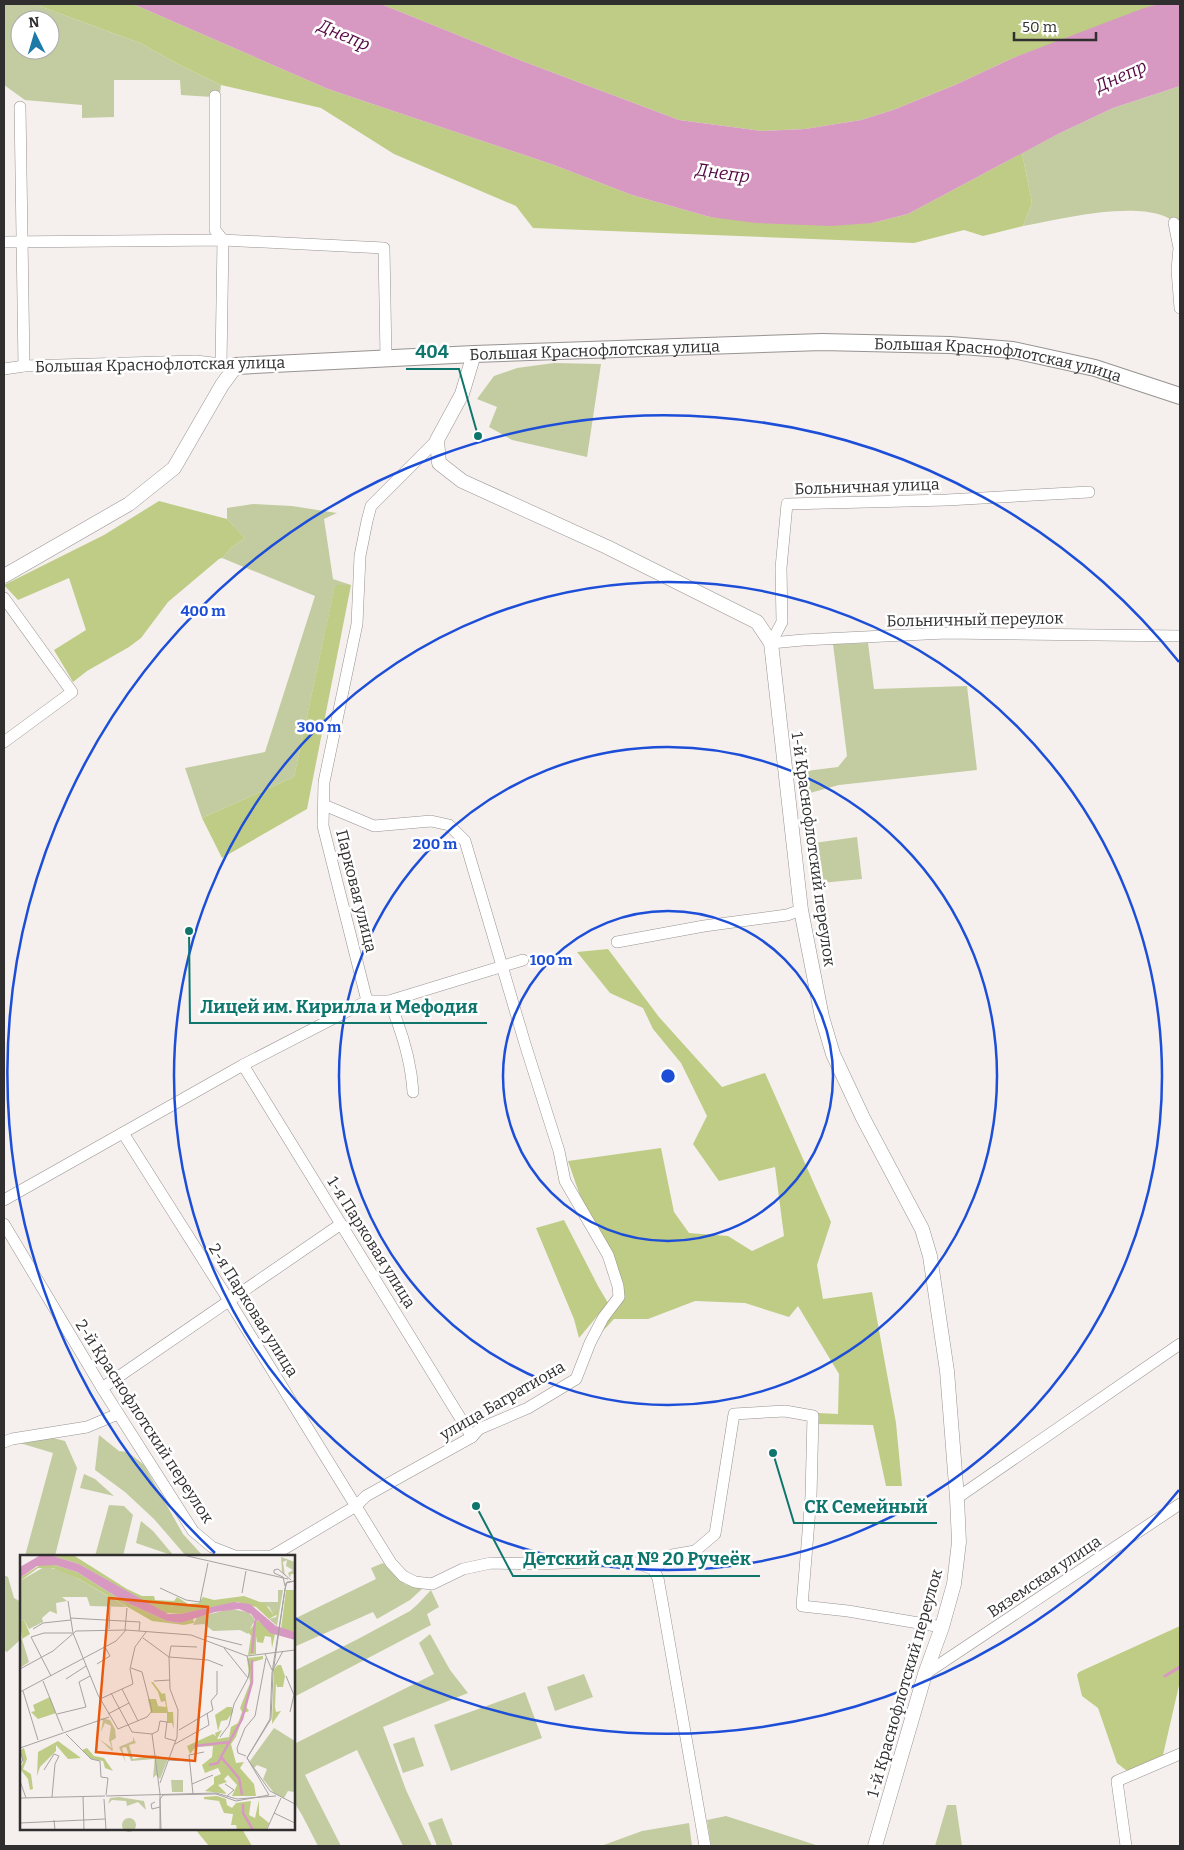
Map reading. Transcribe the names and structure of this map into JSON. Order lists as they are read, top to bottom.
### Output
{
  "streets": {
    "main road": ["Большая Краснофлотская улица"],
    "street": [
      "Больничная улица",
      "Больничный переулок",
      "1-й Краснофлотский переулок",
      "Парковая улица",
      "1-я Парковая улица",
      "2-я Парковая улица",
      "улица Багратиона",
      "2-й Краснофлотский переулок",
      "Вяземская улица"
    ]
  },
  "crossings": [
    ["Большая Краснофлотская улица", "Парковая улица"],
    ["Больничная улица", "Больничный переулок"],
    ["Больничная улица", "1-й Краснофлотский переулок"],
    ["Больничный переулок", "1-й Краснофлотский переулок"],
    ["1-й Краснофлотский переулок", "Парковая улица"],
    ["1-й Краснофлотский переулок", "Вяземская улица"],
    ["Парковая улица", "улица Багратиона"],
    ["1-я Парковая улица", "улица Багратиона"],
    ["2-я Парковая улица", "улица Багратиона"],
    ["2-я Парковая улица", "2-й Краснофлотский переулок"],
    ["улица Багратиона", "2-й Краснофлотский переулок"]
  ],
  "water": ["Днепр"],
  "places": [
    "404",
    "Лицей им. Кирилла и Мефодия",
    "СК Семейный",
    "Детский сад № 20 Ручеёк"
  ],
  "scale_bar": "50 m",
  "north": "top",
  "rings": [
    "400 m",
    "300 m",
    "200 m",
    "100 m"
  ]
}
